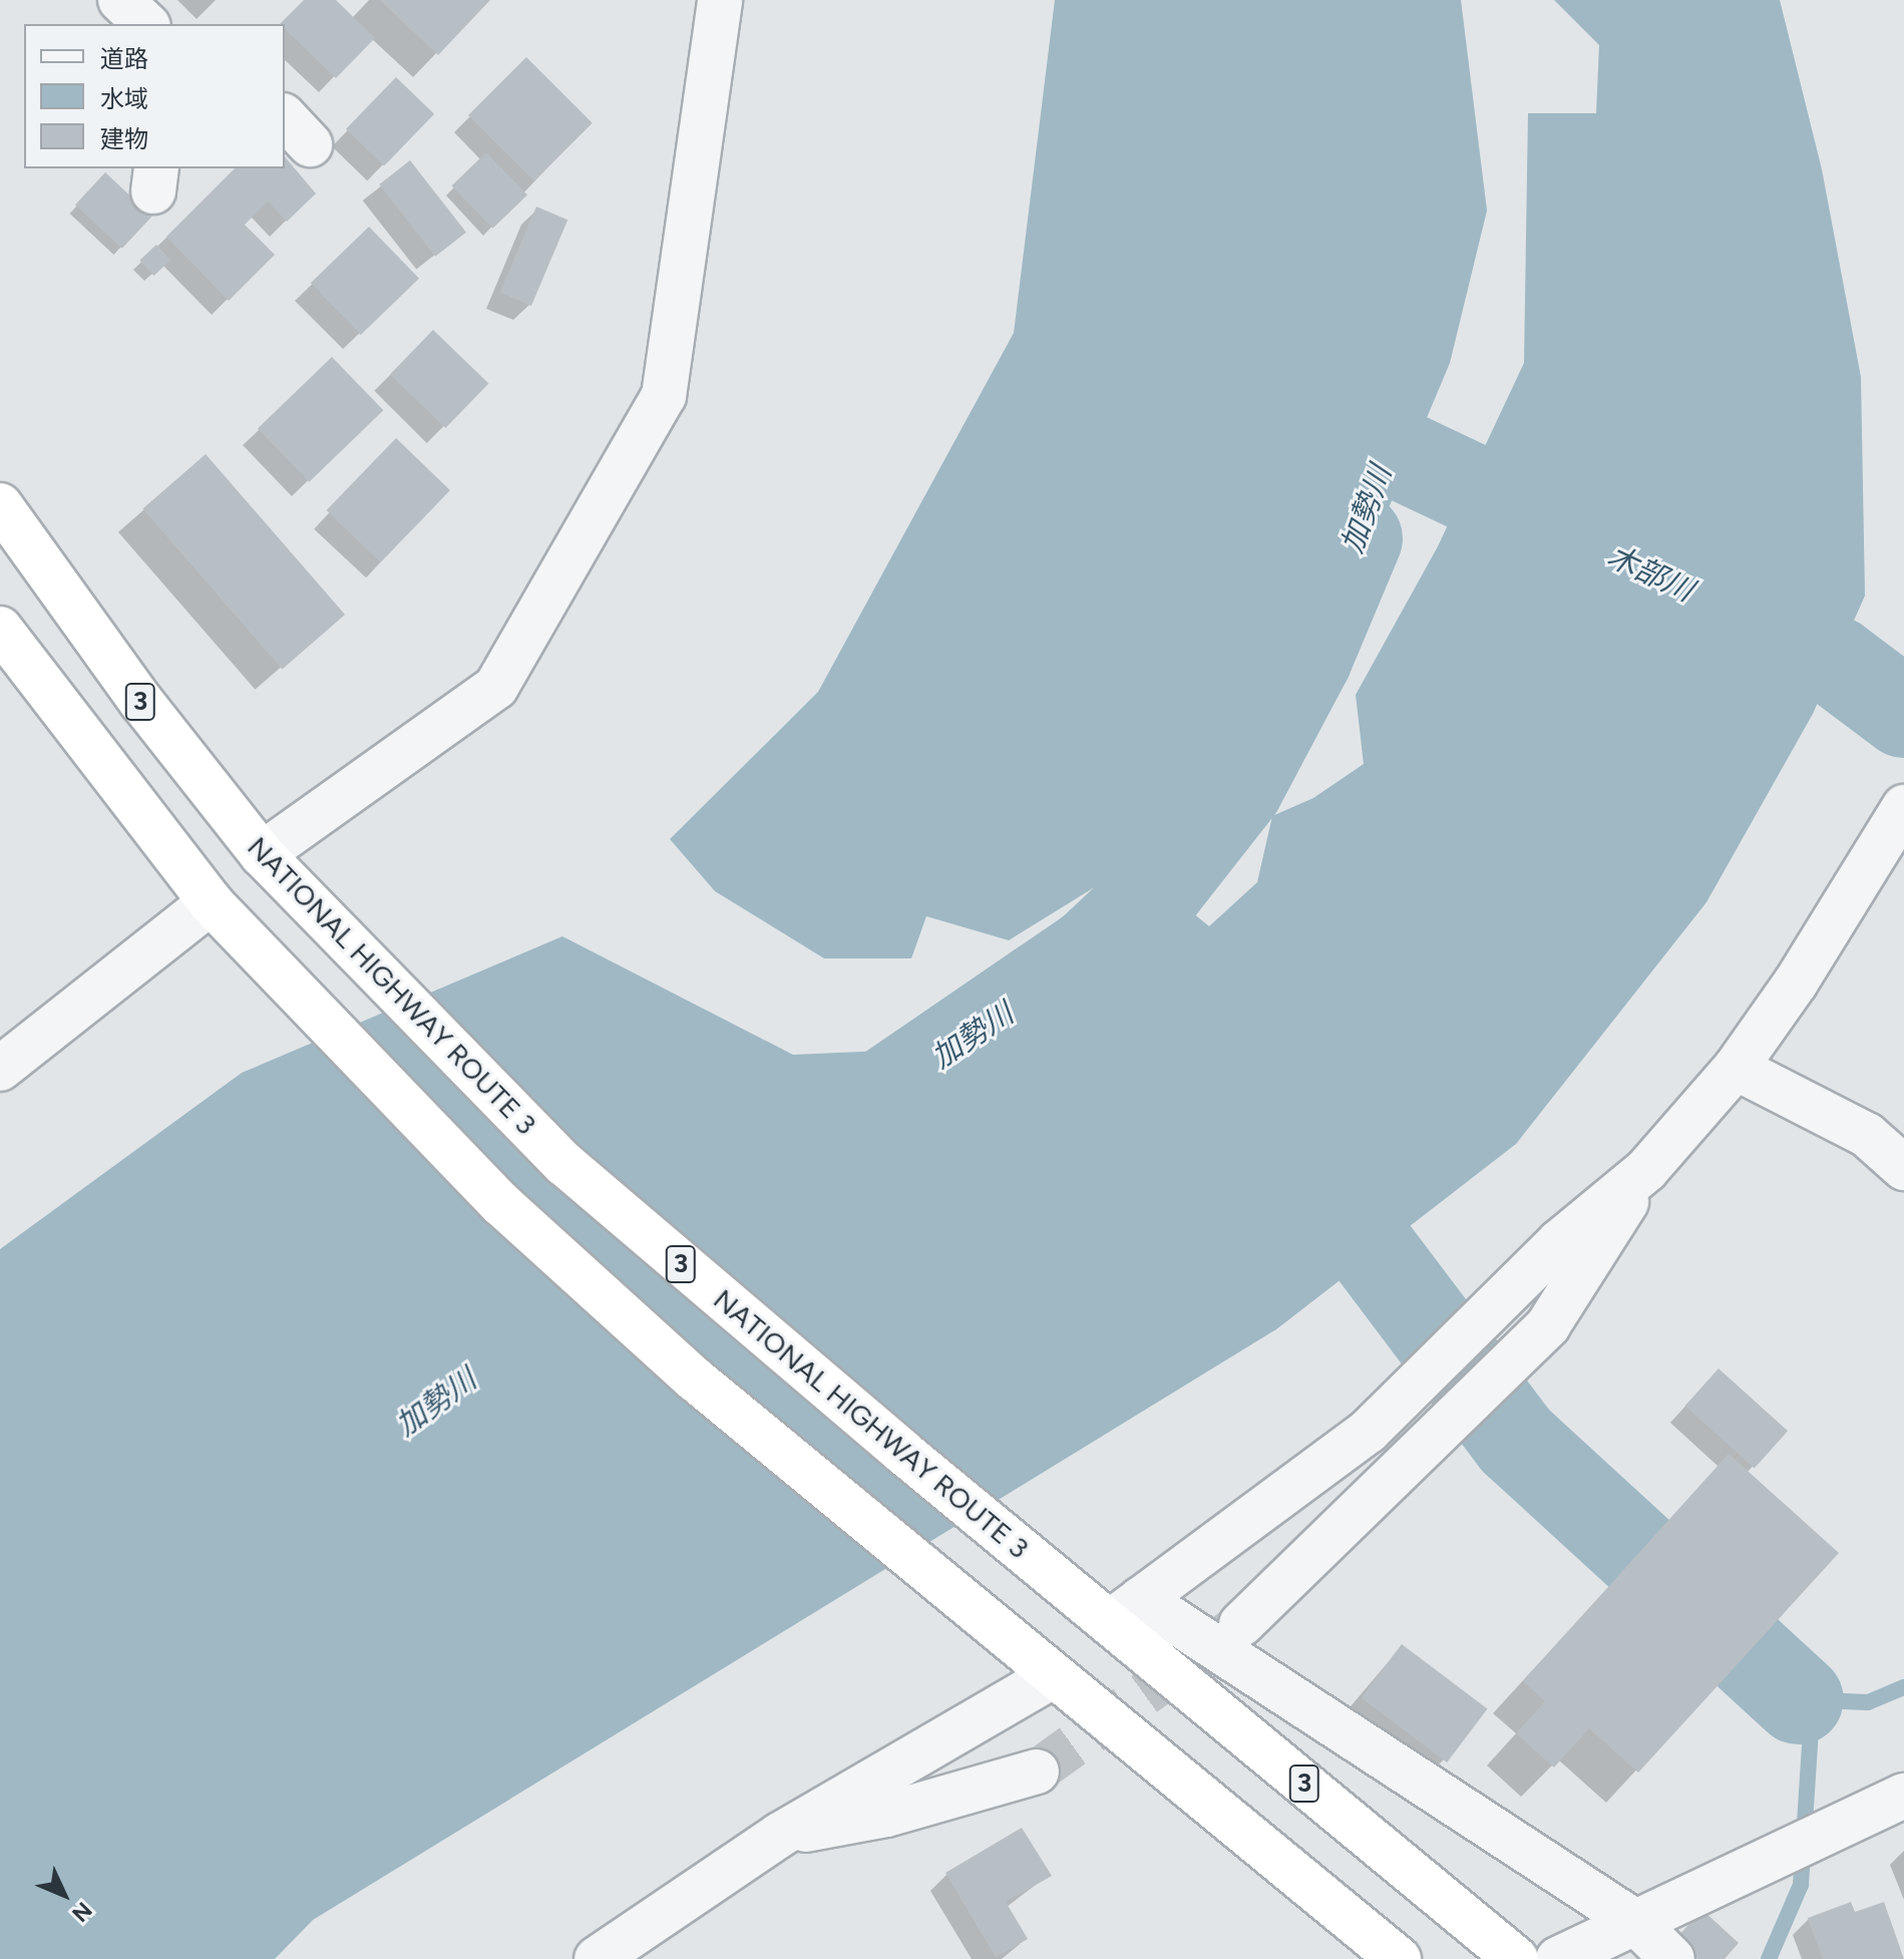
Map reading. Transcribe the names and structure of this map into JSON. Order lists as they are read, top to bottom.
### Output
{
  "streets": {
    "highway": ["3", "NATIONAL HIGHWAY ROUTE 3"]
  },
  "water": ["加勢川", "木部川"],
  "legend": ["道路", "水域", "建物"],
  "north": "bottom right"
}
